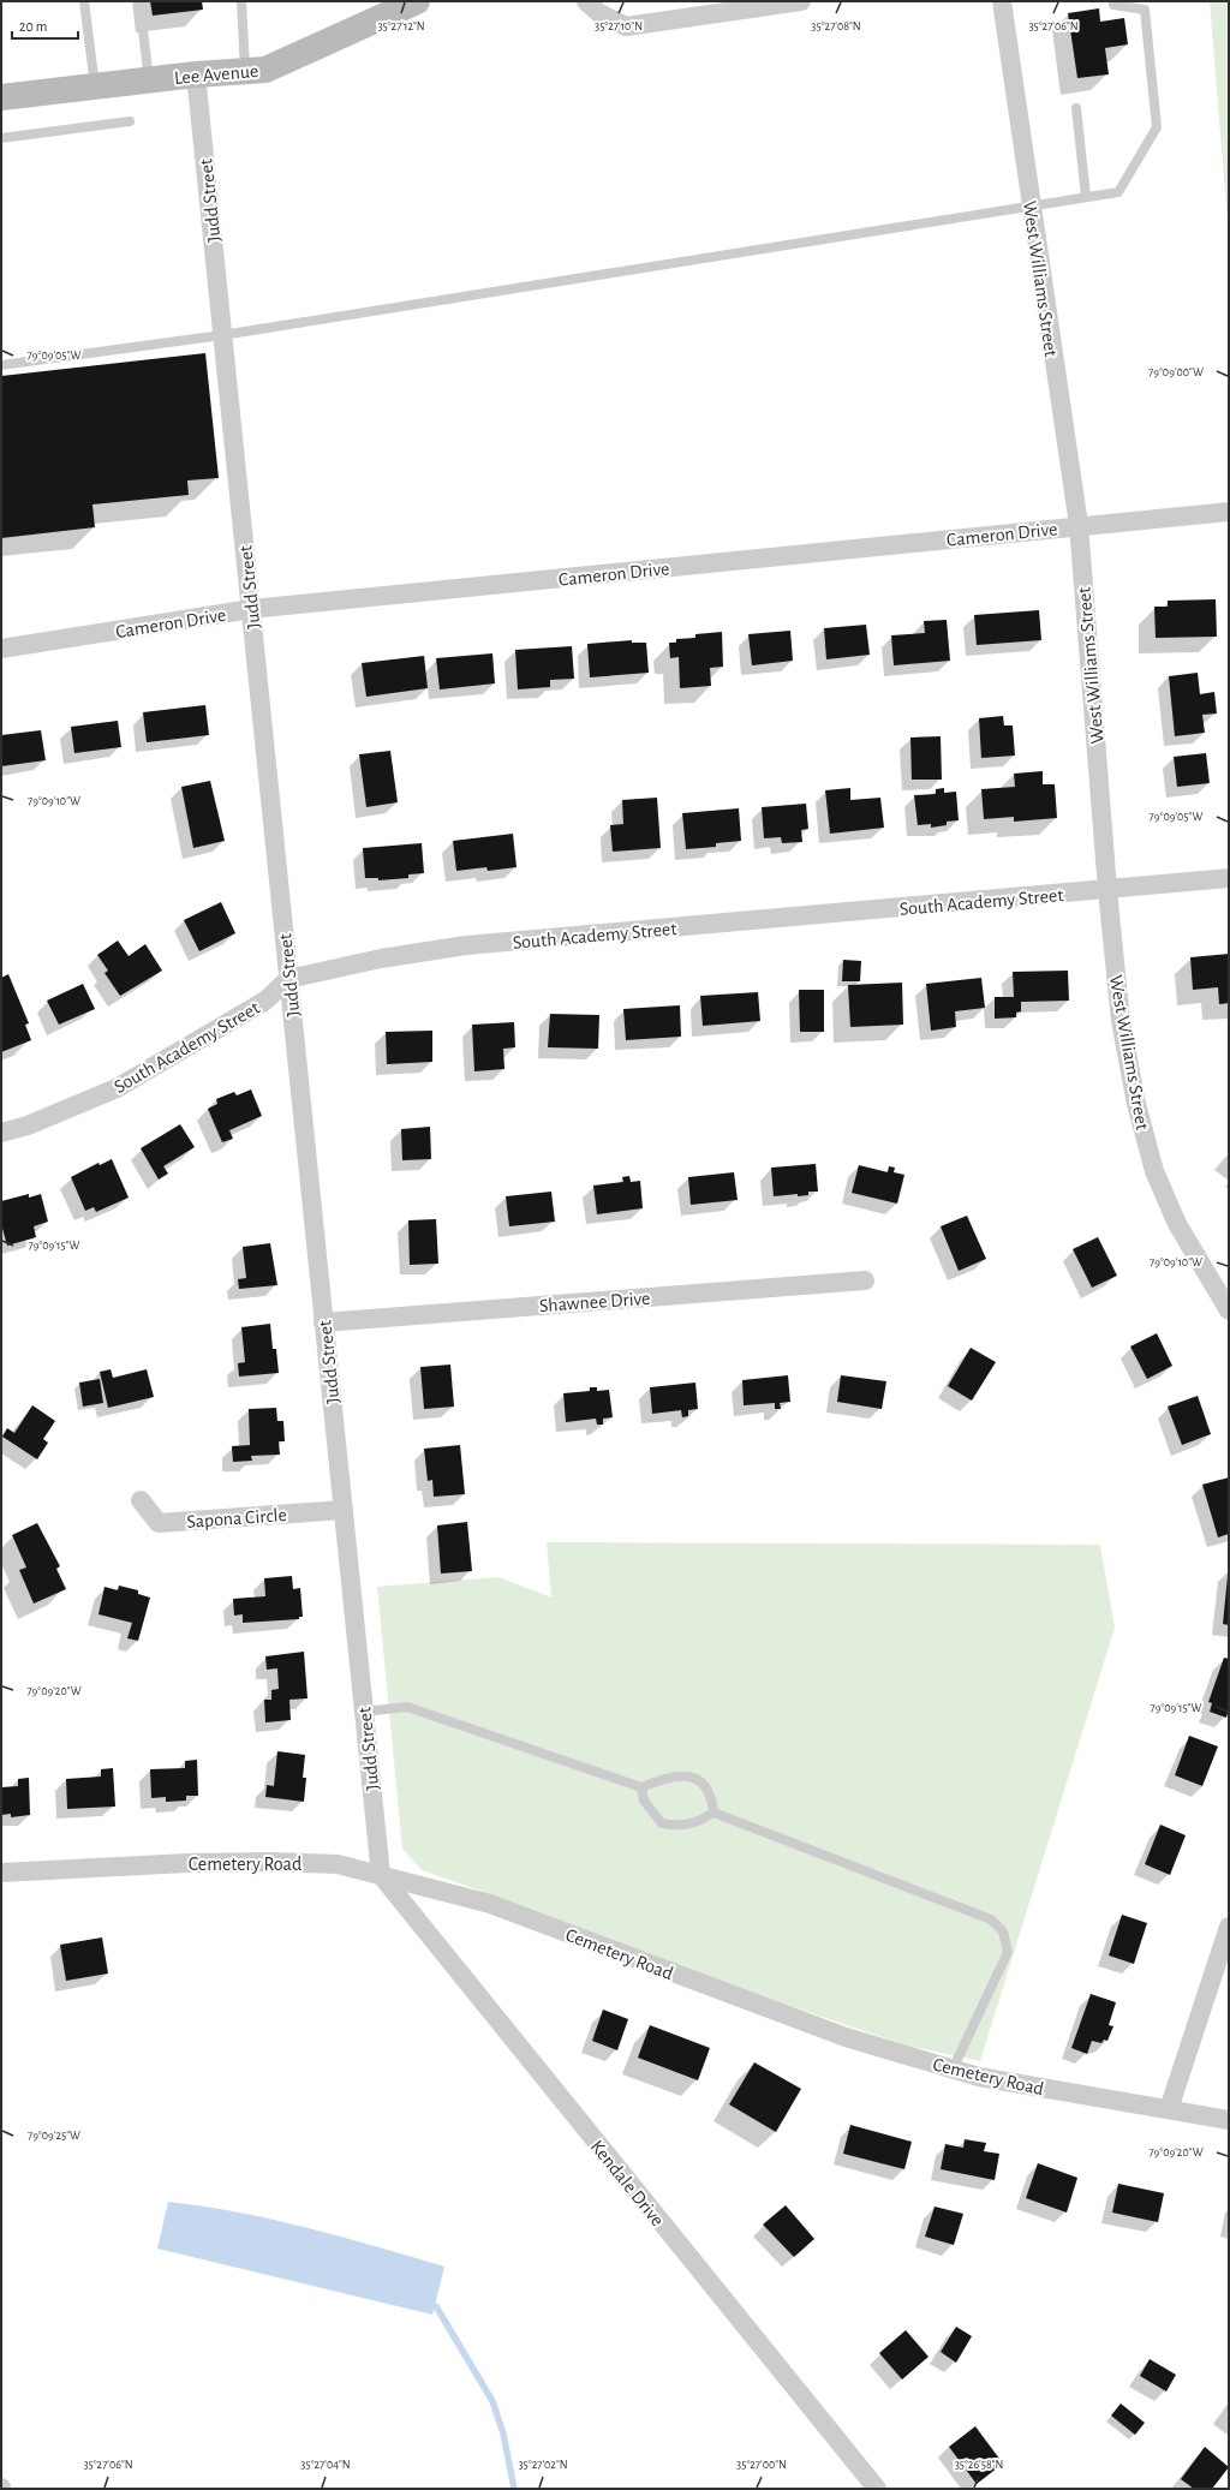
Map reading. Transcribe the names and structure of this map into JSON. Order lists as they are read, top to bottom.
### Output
{
  "streets": {
    "street": [
      "Lee Avenue",
      "Judd Street",
      "West Williams Street",
      "Cameron Drive",
      "South Academy Street",
      "Shawnee Drive",
      "Sapona Circle",
      "Cemetery Road",
      "Kendale Drive"
    ]
  },
  "crossings": [
    ["Lee Avenue", "Judd Street"],
    ["Judd Street", "Cameron Drive"],
    ["Judd Street", "South Academy Street"],
    ["Judd Street", "Shawnee Drive"],
    ["Judd Street", "Sapona Circle"],
    ["Judd Street", "Cemetery Road"],
    ["Judd Street", "Kendale Drive"],
    ["West Williams Street", "Cameron Drive"],
    ["West Williams Street", "South Academy Street"],
    ["Cemetery Road", "Kendale Drive"]
  ],
  "scale_bar": "20 m",
  "coordinates": [
    "35°27'08\"N",
    "35°27'12\"N",
    "35°27'10\"N",
    "35°27'06\"N",
    "79°09'05\"W",
    "79°09'00\"W",
    "79°09'10\"W",
    "79°09'15\"W",
    "79°09'20\"W",
    "79°09'25\"W",
    "35°27'04\"N",
    "35°27'02\"N",
    "35°27'00\"N",
    "35°26'58\"N"
  ]
}
